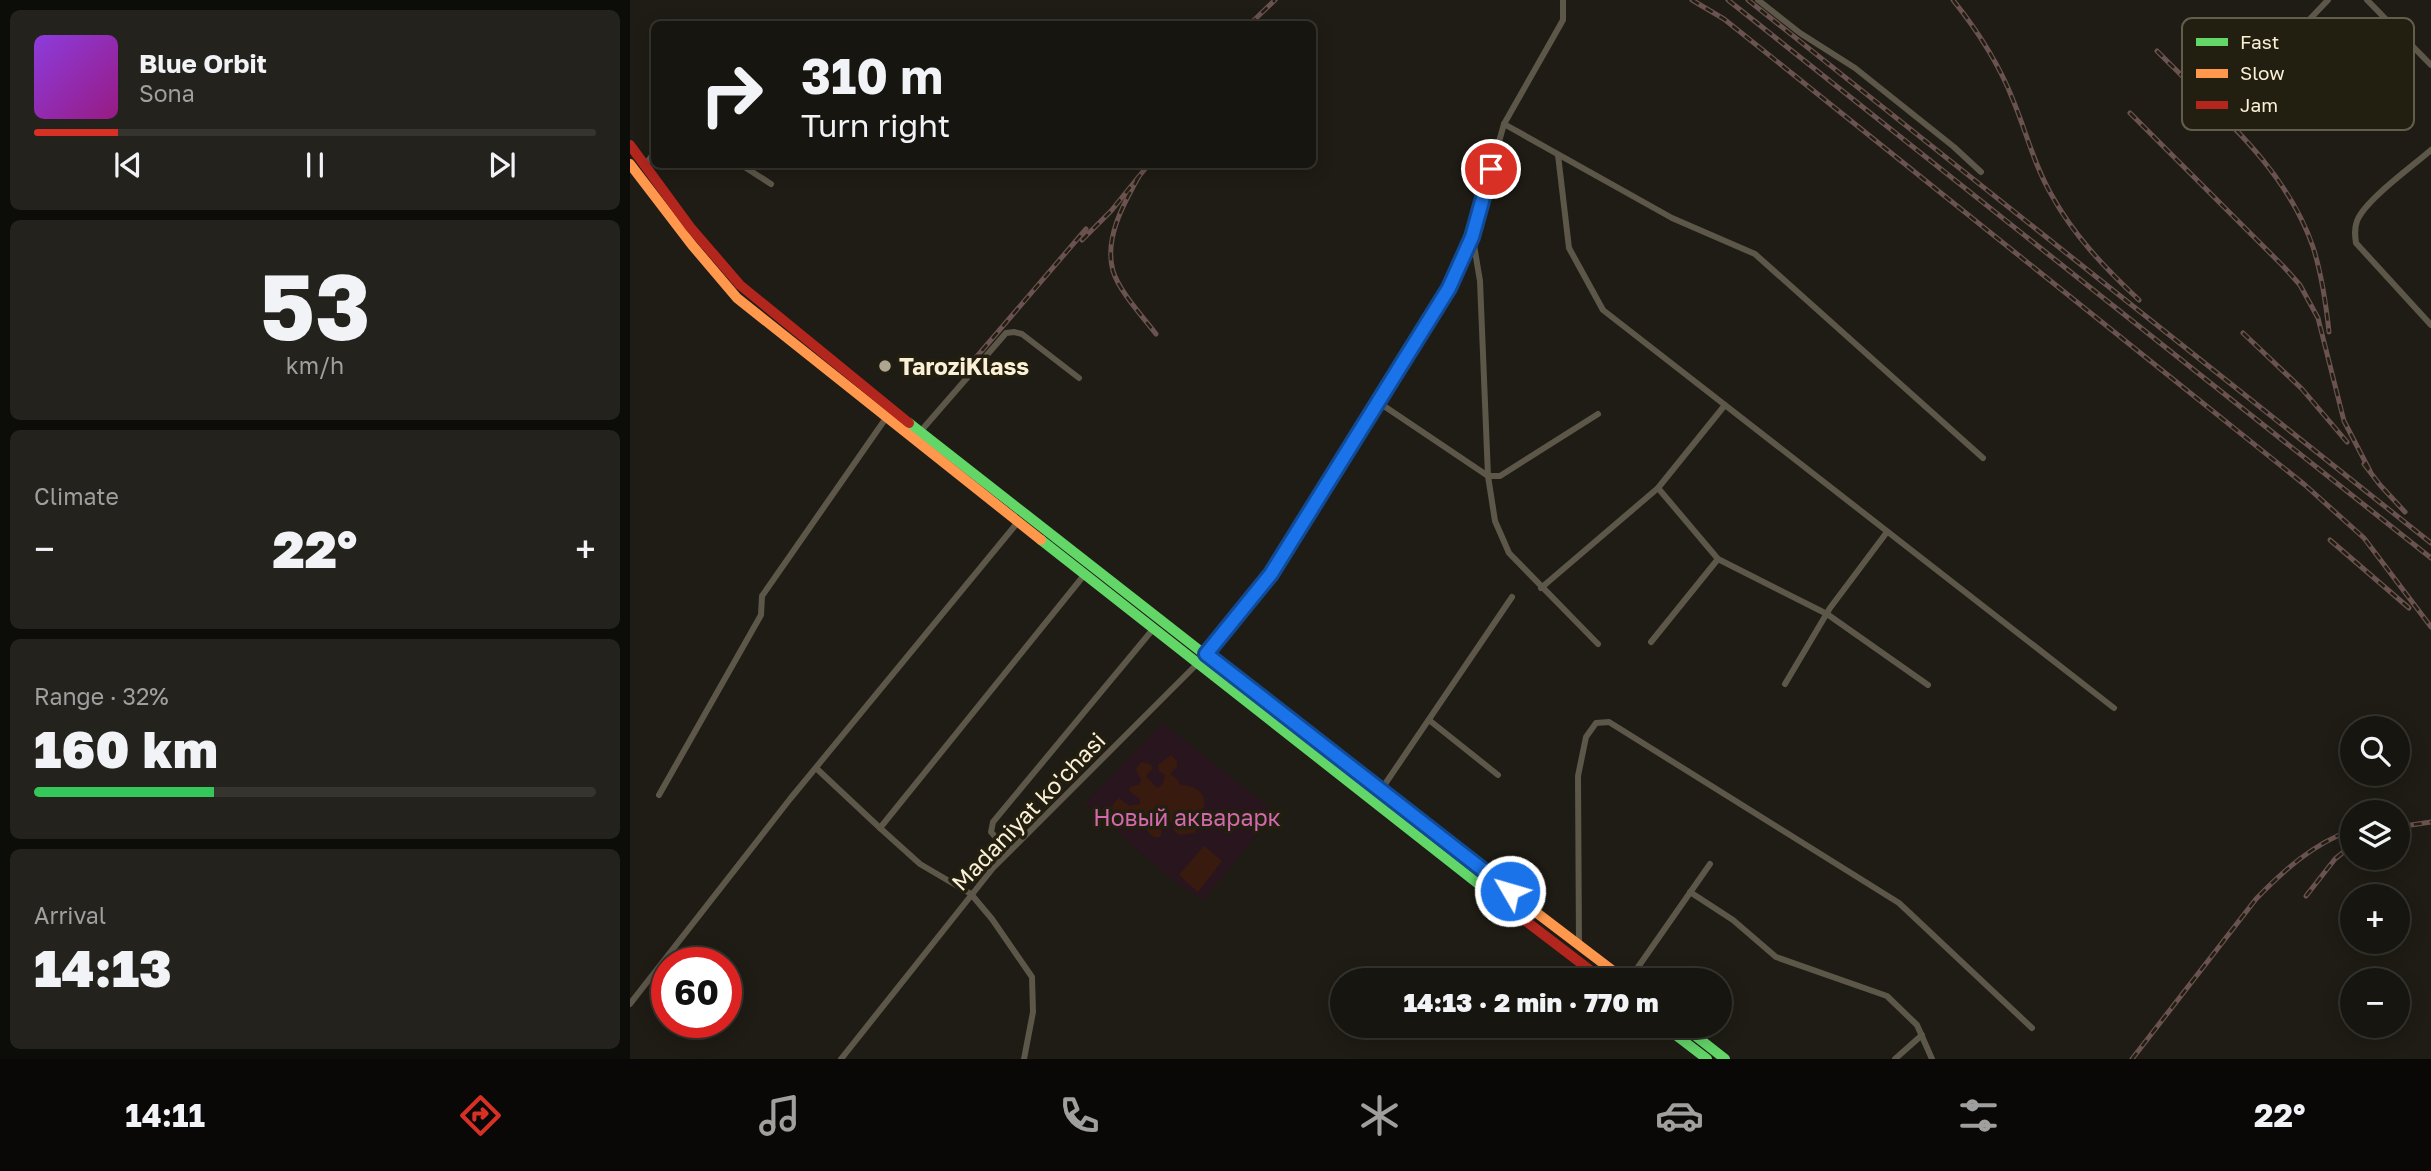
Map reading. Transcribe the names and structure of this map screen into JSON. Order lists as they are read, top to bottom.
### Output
{
  "streets": {
    "street": ["Madaniyat ko'chasi"]
  },
  "parks": ["Новый акварарк"],
  "places": ["TaroziKlass"],
  "legend": ["Fast", "Slow", "Jam"],
  "page": {
    "turn": ["310 m", "Turn right"],
    "song": ["Blue Orbit", "Sona"],
    "tile": [
      ["53", "km/h"],
      "Climate",
      ["Range · 32%", "160 km"],
      ["Arrival", "14:13"]
    ],
    "heat": ["−", "22°", "+"],
    "map_buttons": ["+", "−"],
    "limit": "60",
    "trip": "14:13 · 2 min · 770 m",
    "tabs": ["14:11", "22°"]
  }
}
